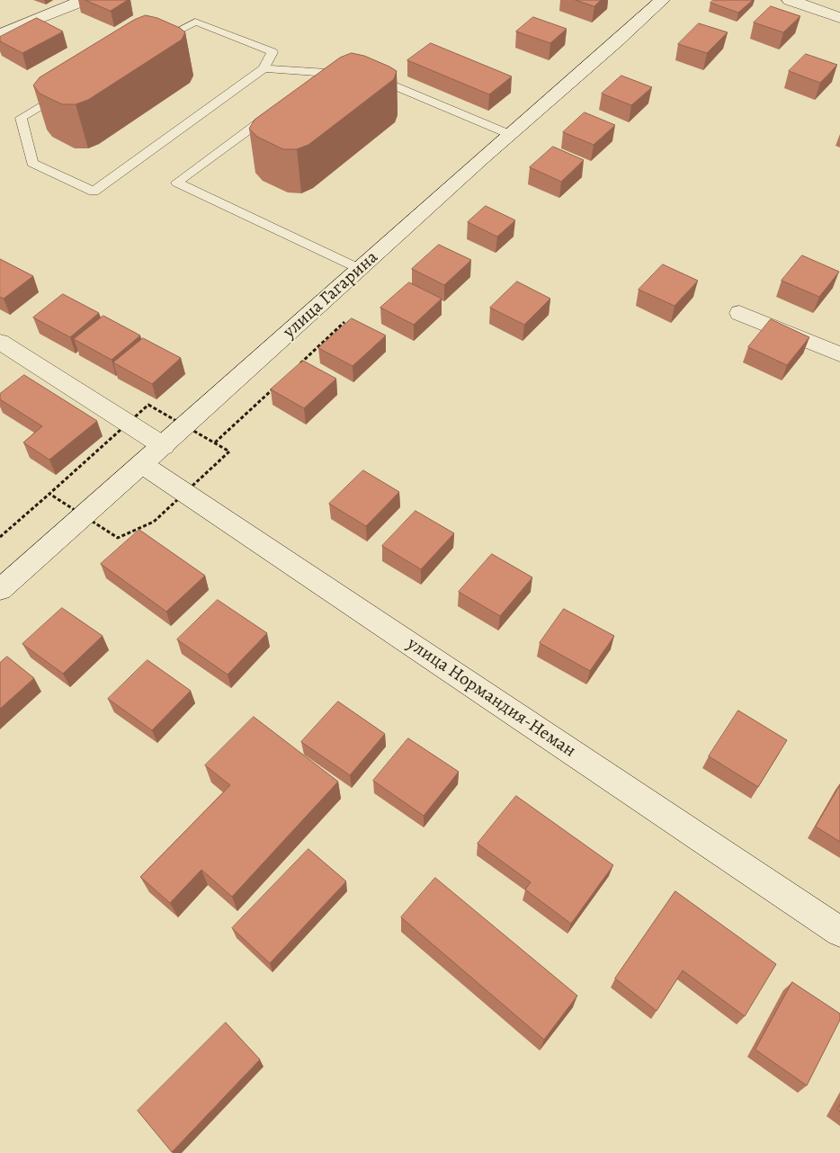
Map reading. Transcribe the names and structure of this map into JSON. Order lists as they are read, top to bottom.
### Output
{
  "streets": {
    "street": ["улица Гагарина", "улица Нормандия-Неман"]
  },
  "crossings": [
    ["улица Гагарина", "улица Нормандия-Неман"]
  ]
}
